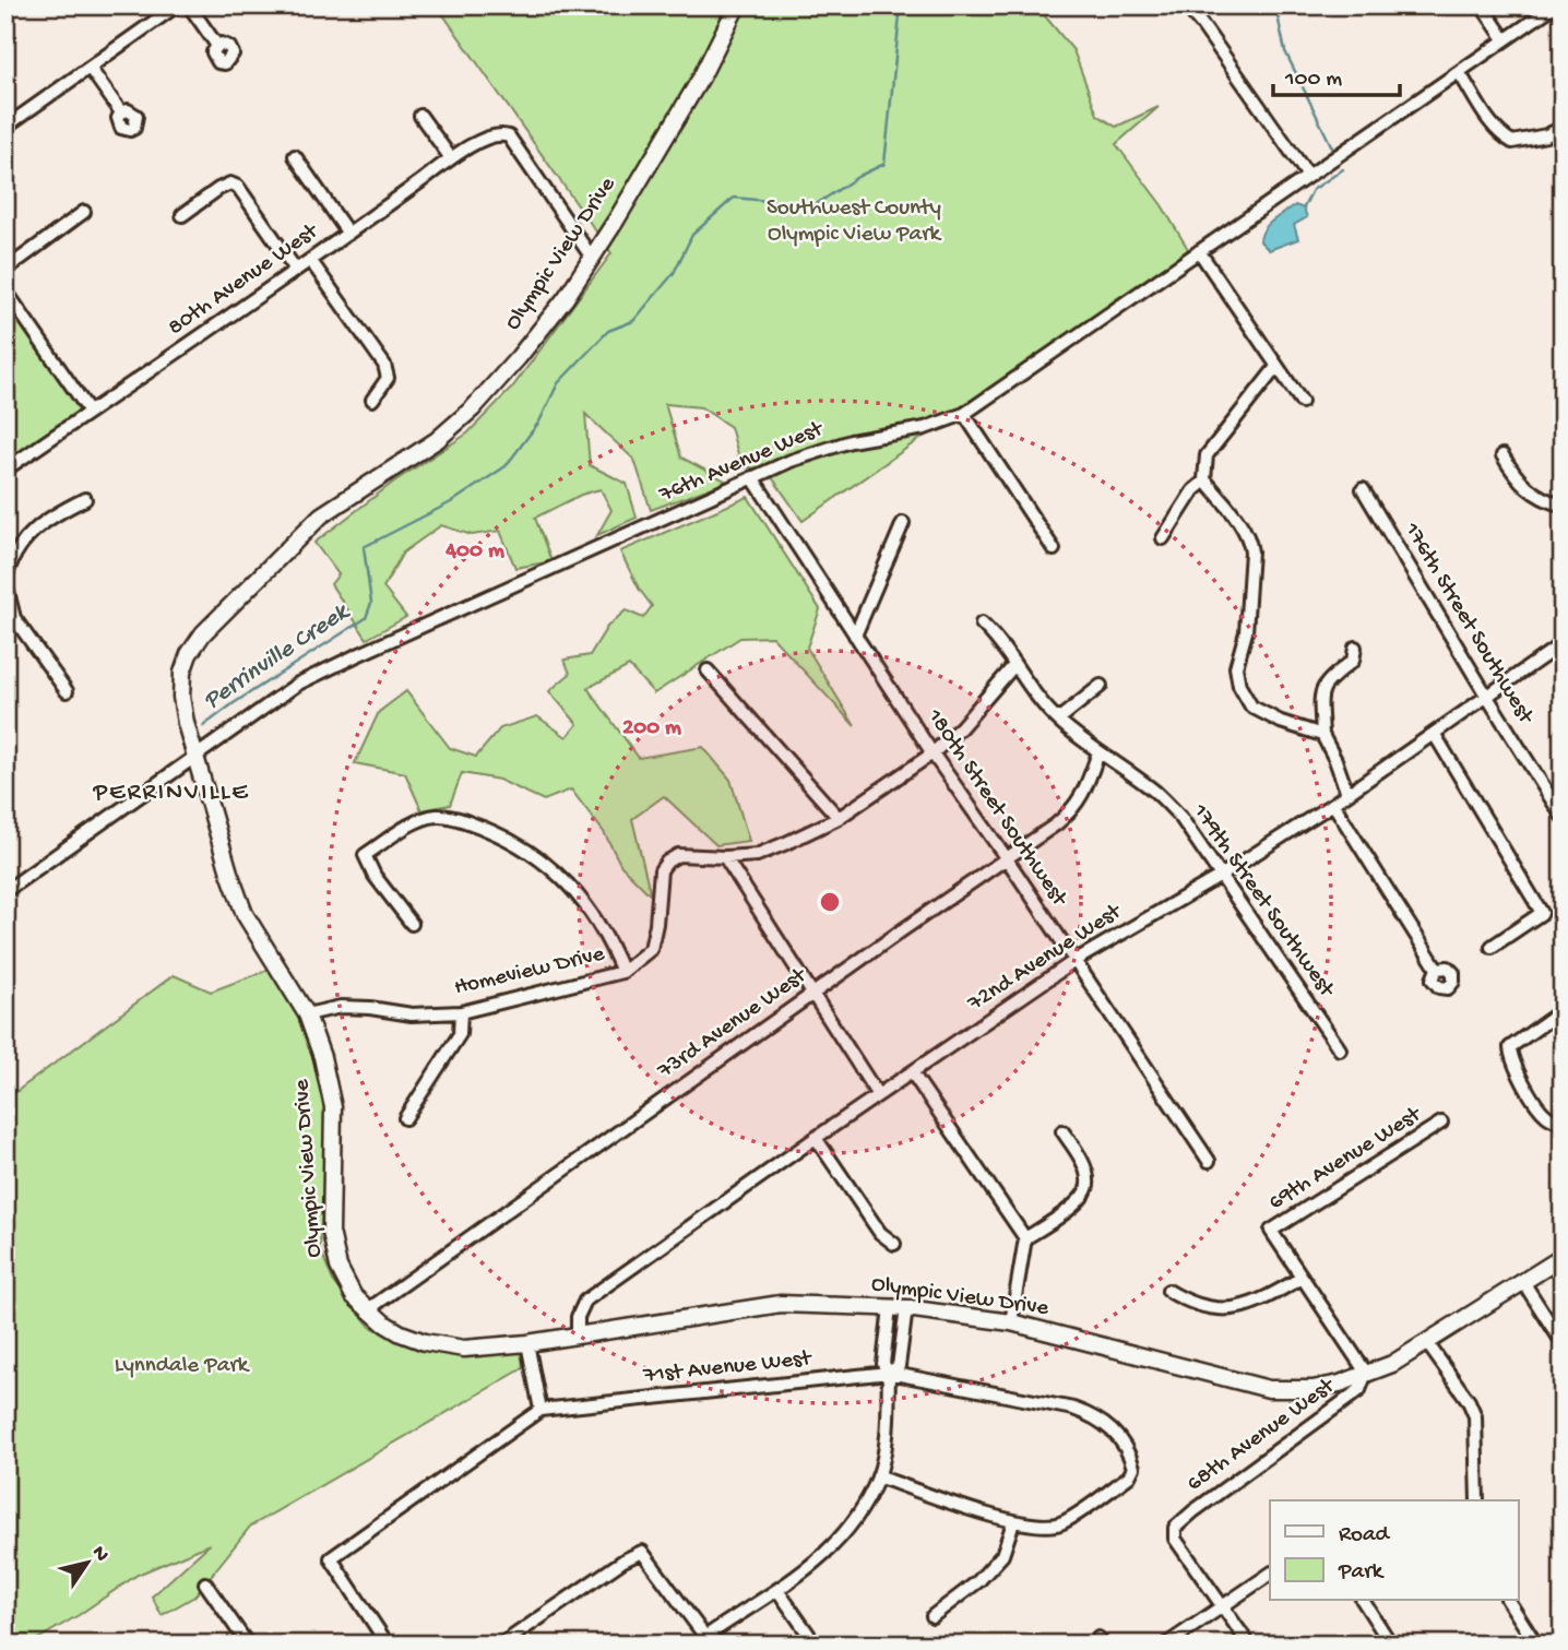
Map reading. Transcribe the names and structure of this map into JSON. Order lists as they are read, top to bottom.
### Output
{
  "streets": {
    "main road": ["Olympic View Drive"],
    "street": [
      "80th Avenue West",
      "76th Avenue West",
      "176th Street Southwest",
      "180th Street Southwest",
      "179th Street Southwest",
      "72nd Avenue West",
      "Homeview Drive",
      "73rd Avenue West",
      "69th Avenue West",
      "71st Avenue West",
      "68th Avenue West"
    ]
  },
  "crossings": [
    ["Olympic View Drive", "80th Avenue West"],
    ["Olympic View Drive", "76th Avenue West"],
    ["Olympic View Drive", "72nd Avenue West"],
    ["Olympic View Drive", "Homeview Drive"],
    ["Olympic View Drive", "73rd Avenue West"],
    ["Olympic View Drive", "68th Avenue West"],
    ["76th Avenue West", "180th Street Southwest"],
    ["176th Street Southwest", "72nd Avenue West"],
    ["180th Street Southwest", "72nd Avenue West"],
    ["180th Street Southwest", "73rd Avenue West"],
    ["179th Street Southwest", "72nd Avenue West"],
    ["179th Street Southwest", "73rd Avenue West"]
  ],
  "districts": ["PERRINVILLE"],
  "water": ["Perrinville Creek"],
  "parks": ["Southwest County Olympic View Park", "Lynndale Park"],
  "legend": ["Road", "Park"],
  "scale_bar": "100 m",
  "north": "top right",
  "rings": ["400 m", "200 m"]
}
